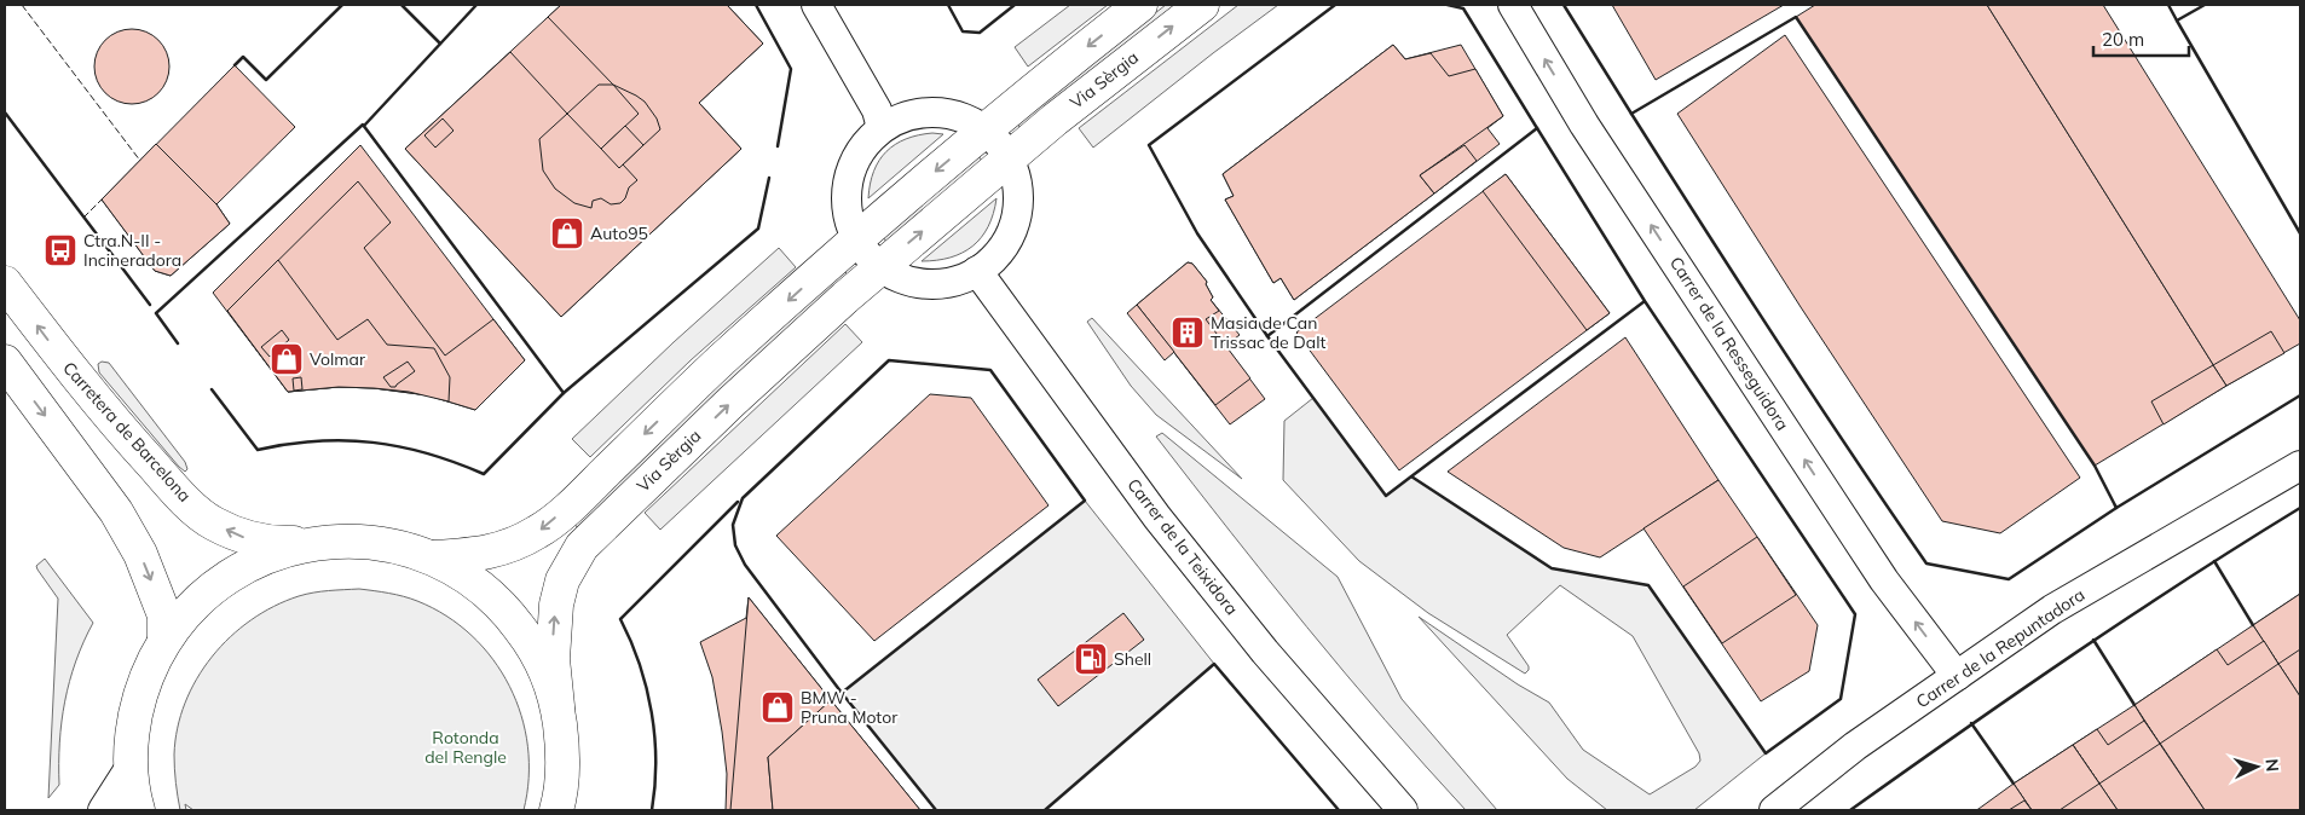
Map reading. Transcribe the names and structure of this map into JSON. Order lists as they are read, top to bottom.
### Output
{
  "streets": {
    "main road": ["Via Sèrgia", "Carretera de Barcelona"],
    "street": ["Carrer de la Resseguidora", "Carrer de la Teixidora", "Carrer de la Repuntadora"]
  },
  "crossings": [
    ["Carrer de la Resseguidora", "Carrer de la Repuntadora"]
  ],
  "one_way": ["Carrer de la Resseguidora"],
  "parks": ["Rotonda del Rengle"],
  "places": {
    "shop": ["Auto95", "Volmar", "BMW - Pruna Motor"],
    "bus stop": ["Ctra.N-II - Incineradora"],
    "building": ["Masia de Can Trissac de Dalt"],
    "fuel station": ["Shell"]
  },
  "scale_bar": "20 m",
  "north": "right"
}
